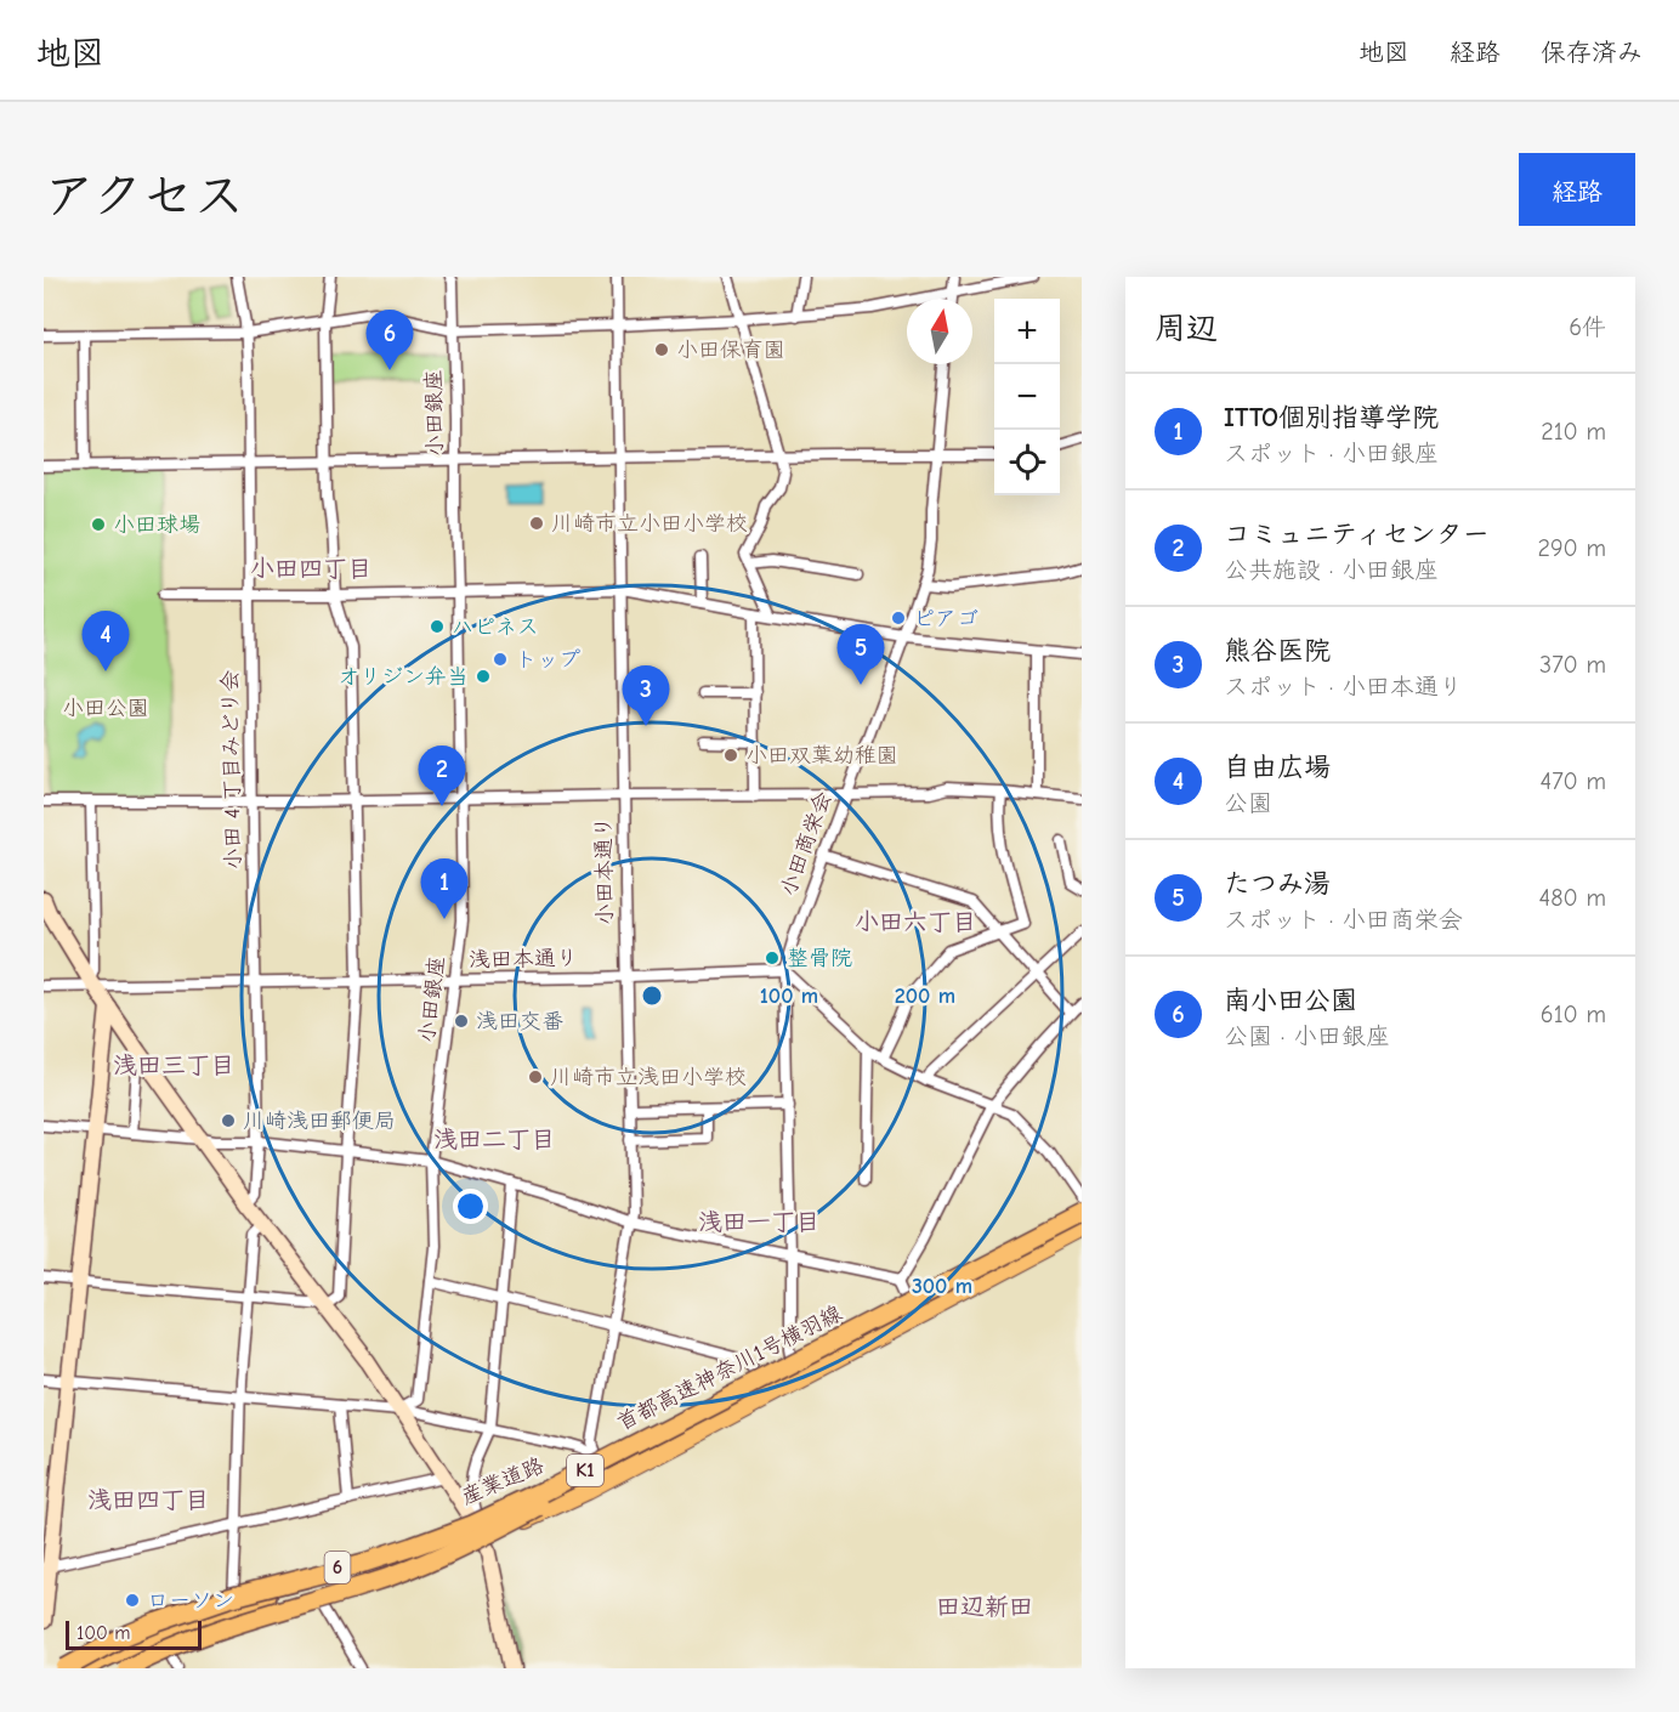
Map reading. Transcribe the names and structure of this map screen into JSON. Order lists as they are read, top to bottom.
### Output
{
  "streets": {
    "highway": ["首都高速神奈川1号横羽線", "K1"],
    "main road": ["産業道路", "6"],
    "street": [
      "小田銀座",
      "小田 4 丁目みどり会",
      "小田商栄会",
      "小田本通り",
      "浅田本通り"
    ]
  },
  "crossings": [
    ["小田銀座", "浅田本通り"],
    ["小田 4 丁目みどり会", "浅田本通り"],
    ["小田商栄会", "浅田本通り"],
    ["小田商栄会", "産業道路"],
    ["小田本通り", "浅田本通り"],
    ["小田本通り", "産業道路"],
    ["首都高速神奈川1号横羽線", "産業道路"]
  ],
  "districts": [
    "小田四丁目",
    "小田六丁目",
    "浅田三丁目",
    "浅田二丁目",
    "浅田一丁目",
    "浅田四丁目",
    "田辺新田"
  ],
  "parks": ["小田公園"],
  "places": [
    "小田保育園",
    "川崎市立小田小学校",
    "小田球場",
    "ピアゴ",
    "ハピネス",
    "トップ",
    "オリジン弁当",
    "小田双葉幼稚園",
    "整骨院",
    "浅田交番",
    "川崎市立浅田小学校",
    "川崎浅田郵便局",
    "ローソン"
  ],
  "scale_bar": "100 m",
  "north": "top",
  "page": {
    "header": "地図",
    "nav": ["地図", "経路", "保存済み"],
    "title": "アクセス",
    "buttons": "経路",
    "heading": ["周辺", "6件"],
    "map_buttons": ["+", "−"],
    "pins": [
      "6",
      "4",
      "5",
      "3",
      "2",
      "1"
    ],
    "list": [
      {
        "mark": "1",
        "name": "ITTO個別指導学院",
        "note": "スポット · 小田銀座",
        "value": "210 m"
      },
      {
        "mark": "2",
        "name": "コミュニティセンター",
        "note": "公共施設 · 小田銀座",
        "value": "290 m"
      },
      {
        "mark": "3",
        "name": "熊谷医院",
        "note": "スポット · 小田本通り",
        "value": "370 m"
      },
      {
        "mark": "4",
        "name": "自由広場",
        "note": "公園",
        "value": "470 m"
      },
      {
        "mark": "5",
        "name": "たつみ湯",
        "note": "スポット · 小田商栄会",
        "value": "480 m"
      },
      {
        "mark": "6",
        "name": "南小田公園",
        "note": "公園 · 小田銀座",
        "value": "610 m"
      }
    ],
    "scale": "100 m"
  },
  "rings": ["100 m", "200 m", "300 m"]
}
